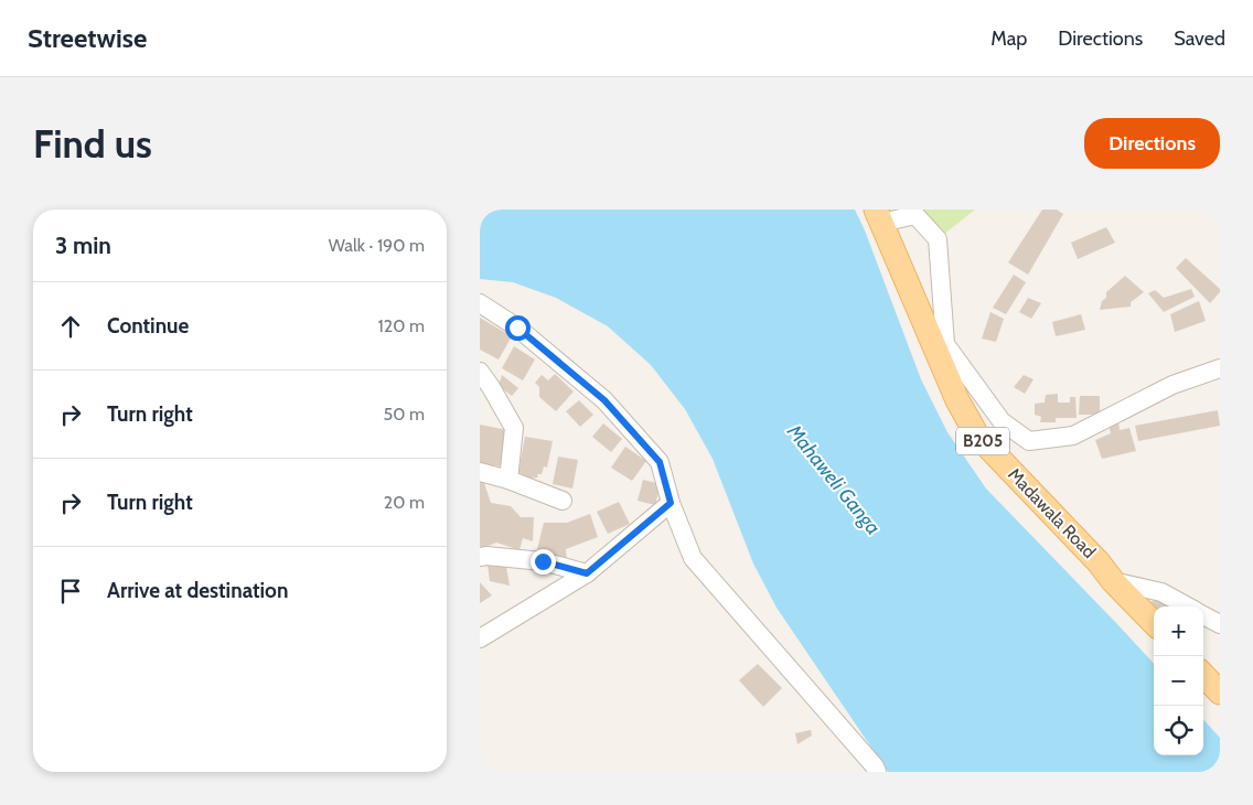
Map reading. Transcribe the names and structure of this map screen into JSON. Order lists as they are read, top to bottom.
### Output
{
  "streets": {
    "main road": ["B205", "Madawala Road"]
  },
  "water": ["Mahaweli Ganga"],
  "page": {
    "header": "Streetwise",
    "nav": ["Map", "Directions", "Saved"],
    "buttons": "Directions",
    "title": "Find us",
    "heading": ["3 min", "Walk · 190 m"],
    "list": [
      ["Continue", "120 m"],
      ["Turn right", "50 m"],
      ["Turn right", "20 m"],
      "Arrive at destination"
    ],
    "map_buttons": ["+", "−"]
  }
}
